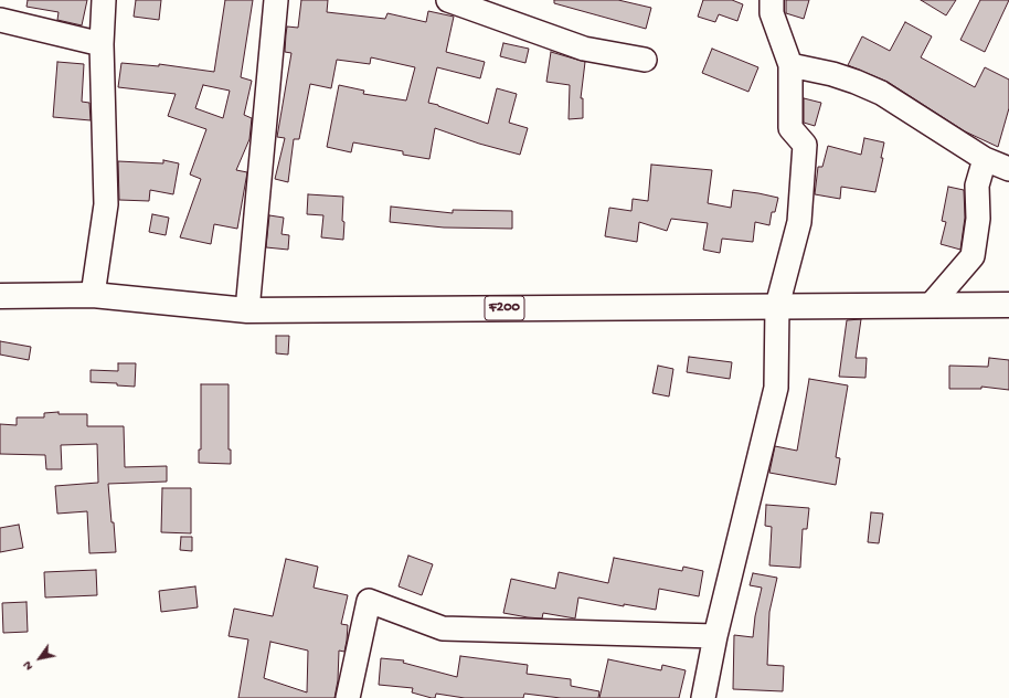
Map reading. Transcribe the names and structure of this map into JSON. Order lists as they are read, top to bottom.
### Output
{
  "streets": {
    "main road": ["F200"]
  },
  "north": "bottom left"
}
